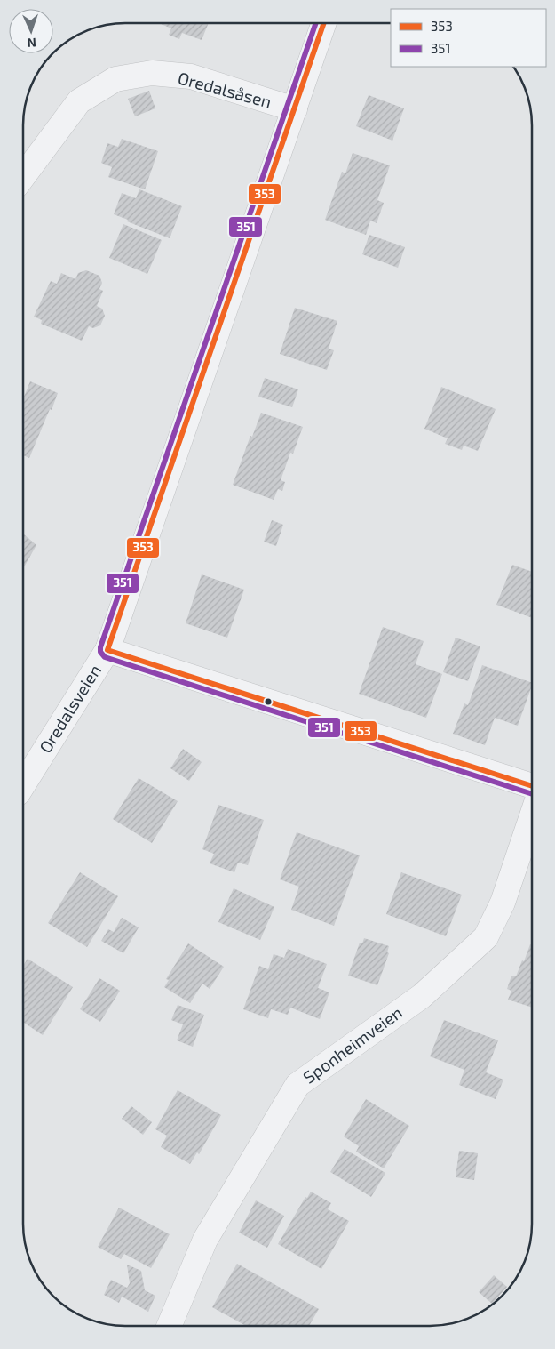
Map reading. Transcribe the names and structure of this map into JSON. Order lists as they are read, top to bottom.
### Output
{
  "streets": {
    "street": ["Oredalsåsen", "Oredalsveien", "Sponheimveien"]
  },
  "crossings": [
    ["Oredalsåsen", "Oredalsveien"]
  ],
  "lines": ["transit line 353", "transit line 351"],
  "legend": ["353", "351"],
  "north": "bottom"
}
